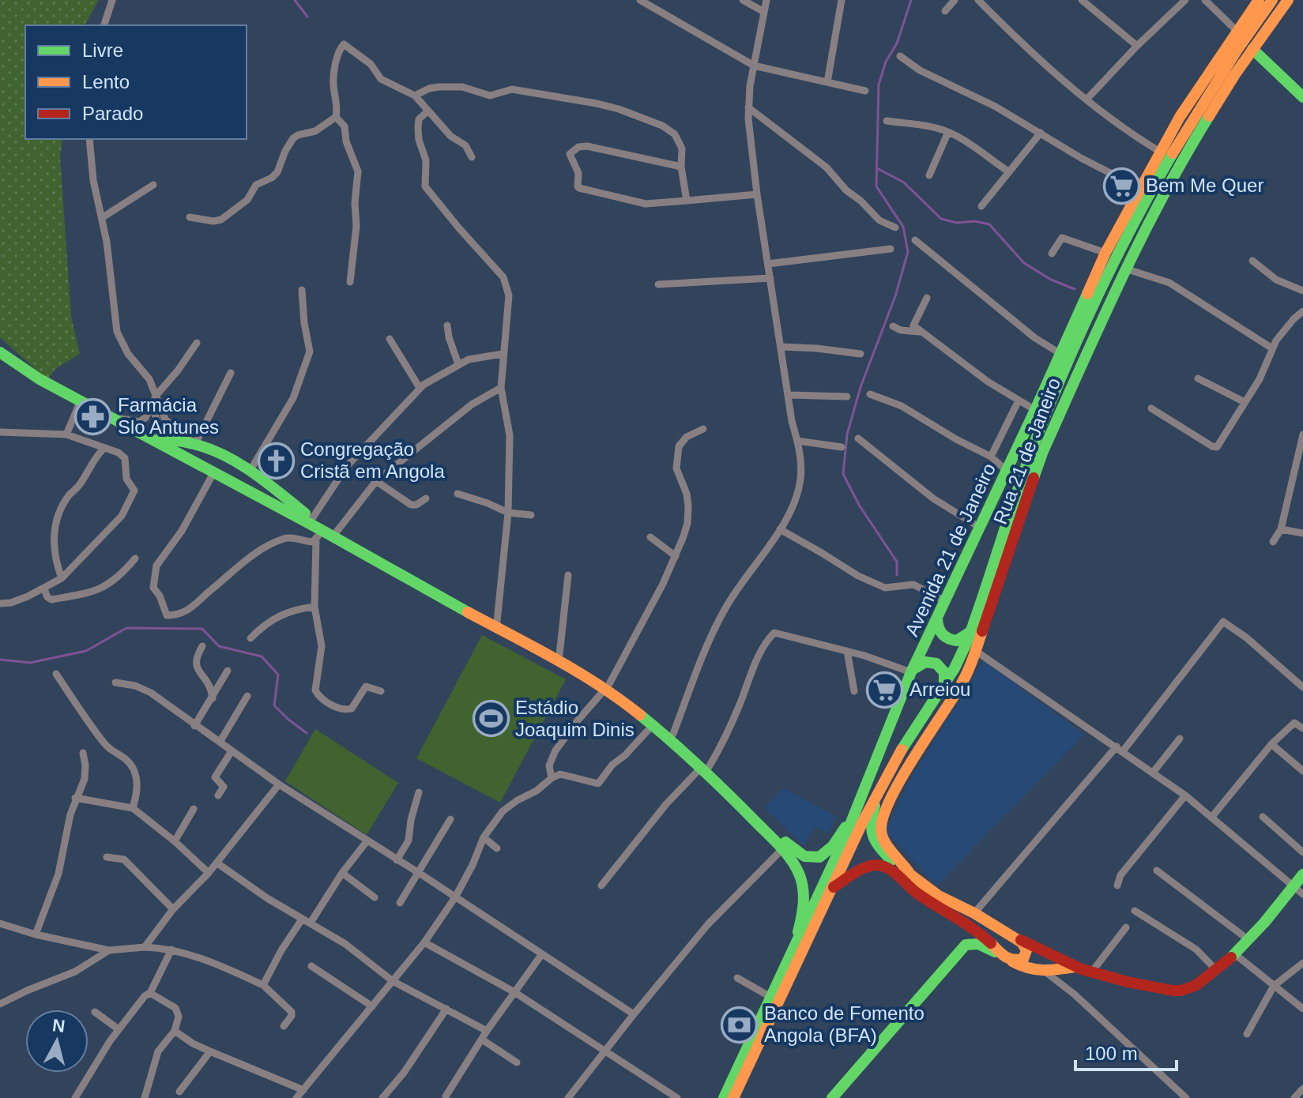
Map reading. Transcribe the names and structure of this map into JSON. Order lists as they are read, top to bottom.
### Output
{
  "streets": {
    "street": ["Rua 21 de Janeiro", "Avenida 21 de Janeiro"]
  },
  "places": {
    "supermarket": ["Bem Me Quer", "Arreiou"],
    "pharmacy": ["Farmácia Slo Antunes"],
    "church": ["Congregação Cristã em Angola"],
    "sports": ["Estádio Joaquim Dinis"],
    "bank": ["Banco de Fomento Angola (BFA)"]
  },
  "legend": ["Livre", "Lento", "Parado"],
  "scale_bar": "100 m",
  "north": "top"
}
